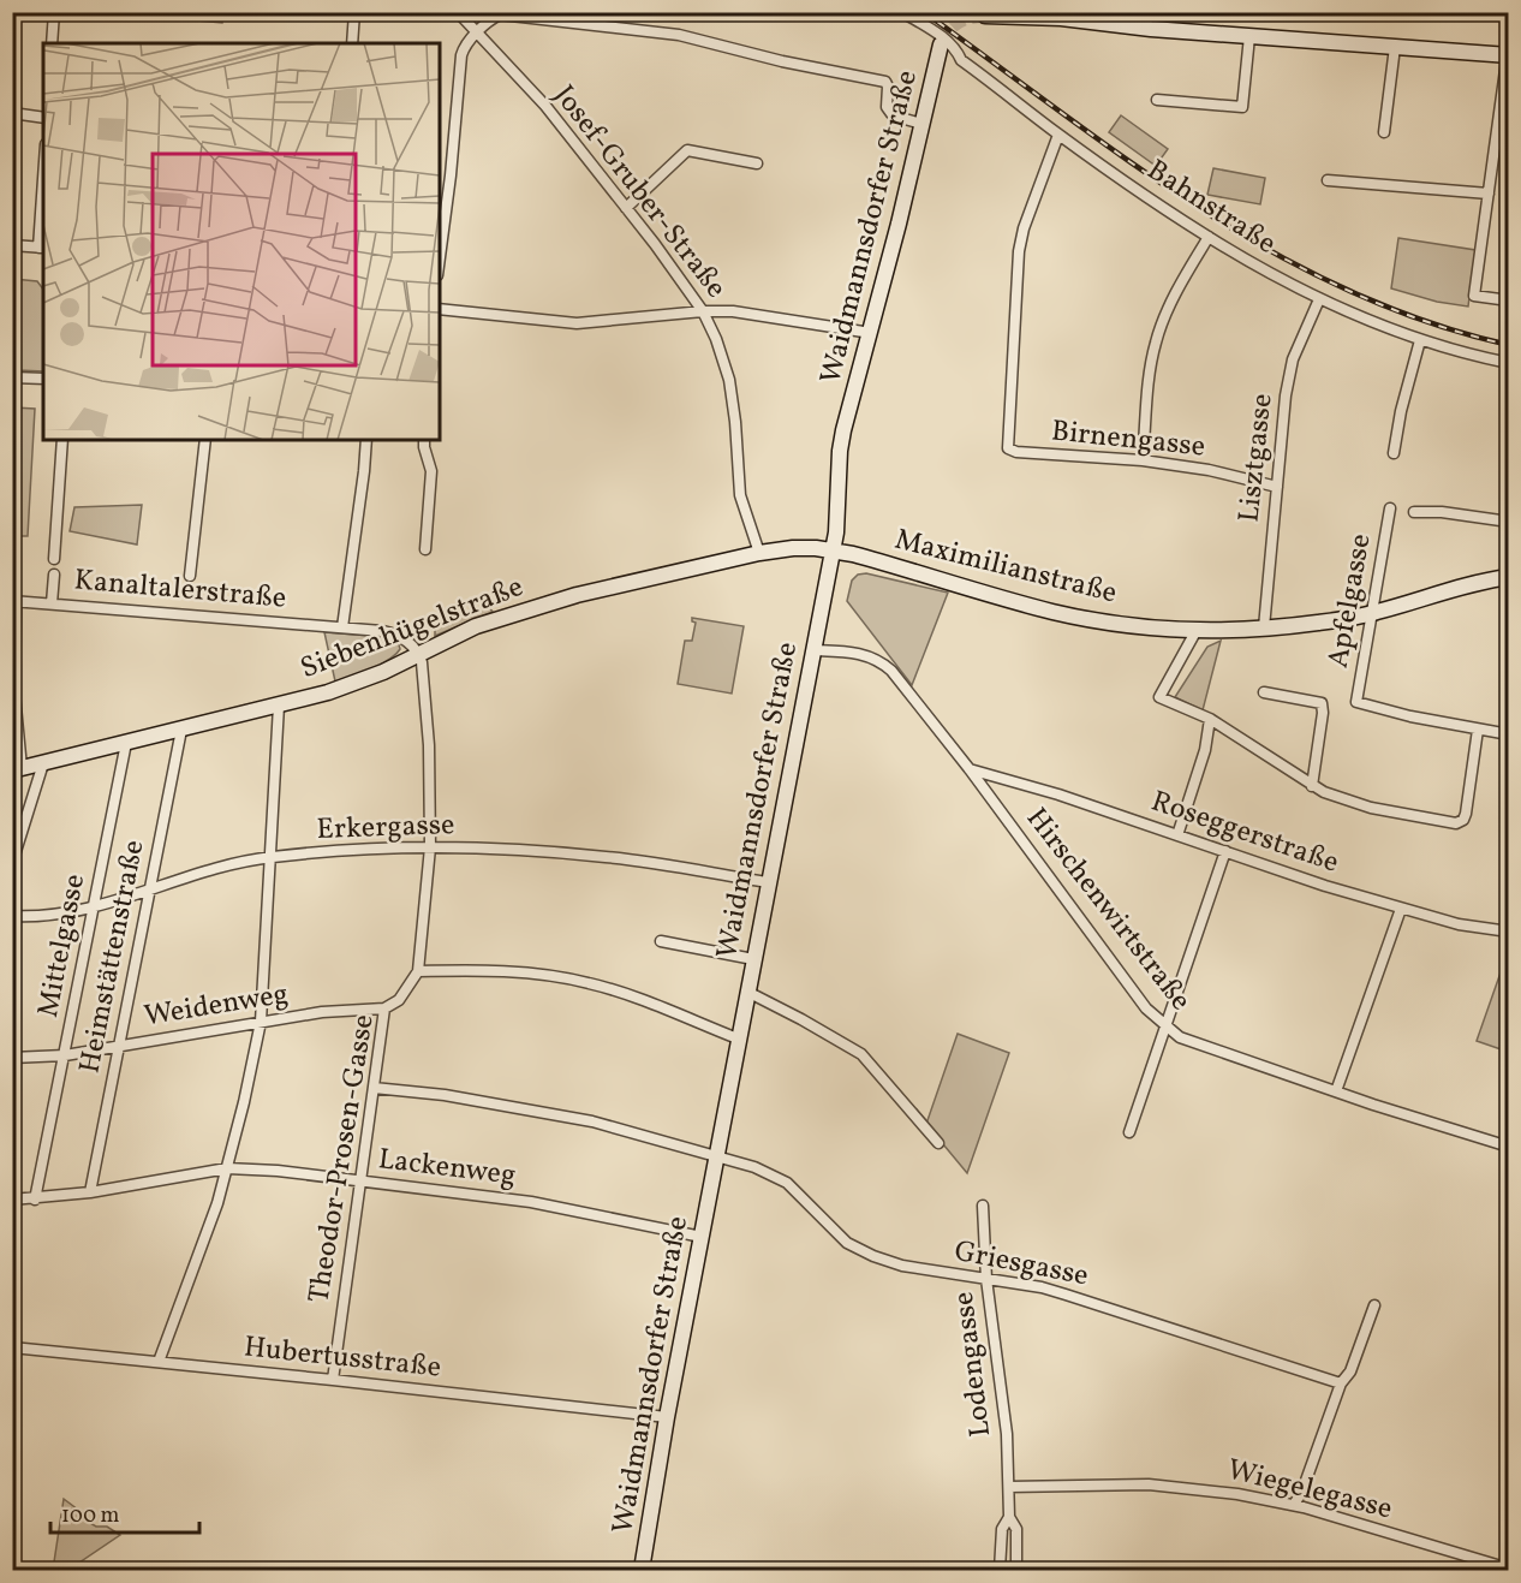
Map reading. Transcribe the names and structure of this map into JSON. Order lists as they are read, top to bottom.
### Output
{
  "streets": {
    "street": [
      "Josef-Gruber-Straße",
      "Bahnstraße",
      "Waidmannsdorfer Straße",
      "Birnengasse",
      "Lisztgasse",
      "Maximilianstraße",
      "Kanaltalerstraße",
      "Apfelgasse",
      "Siebenhügelstraße",
      "Erkergasse",
      "Roseggerstraße",
      "Hirschenwirtstraße",
      "Mittelgasse",
      "Heimstättenstraße",
      "Weidenweg",
      "Theodor-Prosen-Gasse",
      "Lackenweg",
      "Griesgasse",
      "Hubertusstraße",
      "Lodengasse",
      "Wiegelegasse"
    ]
  },
  "crossings": [
    ["Josef-Gruber-Straße", "Siebenhügelstraße"],
    ["Bahnstraße", "Birnengasse"],
    ["Bahnstraße", "Lisztgasse"],
    ["Waidmannsdorfer Straße", "Maximilianstraße"],
    ["Waidmannsdorfer Straße", "Siebenhügelstraße"],
    ["Waidmannsdorfer Straße", "Erkergasse"],
    ["Waidmannsdorfer Straße", "Hirschenwirtstraße"],
    ["Waidmannsdorfer Straße", "Lackenweg"],
    ["Waidmannsdorfer Straße", "Griesgasse"],
    ["Waidmannsdorfer Straße", "Hubertusstraße"],
    ["Birnengasse", "Lisztgasse"],
    ["Lisztgasse", "Maximilianstraße"],
    ["Maximilianstraße", "Apfelgasse"],
    ["Maximilianstraße", "Siebenhügelstraße"],
    ["Kanaltalerstraße", "Siebenhügelstraße"],
    ["Kanaltalerstraße", "Theodor-Prosen-Gasse"],
    ["Siebenhügelstraße", "Mittelgasse"],
    ["Siebenhügelstraße", "Heimstättenstraße"],
    ["Siebenhügelstraße", "Theodor-Prosen-Gasse"],
    ["Erkergasse", "Mittelgasse"],
    ["Erkergasse", "Heimstättenstraße"],
    ["Erkergasse", "Theodor-Prosen-Gasse"],
    ["Roseggerstraße", "Hirschenwirtstraße"],
    ["Mittelgasse", "Weidenweg"],
    ["Mittelgasse", "Lackenweg"],
    ["Heimstättenstraße", "Weidenweg"],
    ["Heimstättenstraße", "Lackenweg"],
    ["Weidenweg", "Theodor-Prosen-Gasse"],
    ["Theodor-Prosen-Gasse", "Lackenweg"],
    ["Theodor-Prosen-Gasse", "Griesgasse"],
    ["Theodor-Prosen-Gasse", "Hubertusstraße"],
    ["Griesgasse", "Lodengasse"],
    ["Lodengasse", "Wiegelegasse"]
  ],
  "scale_bar": "100 m"
}
